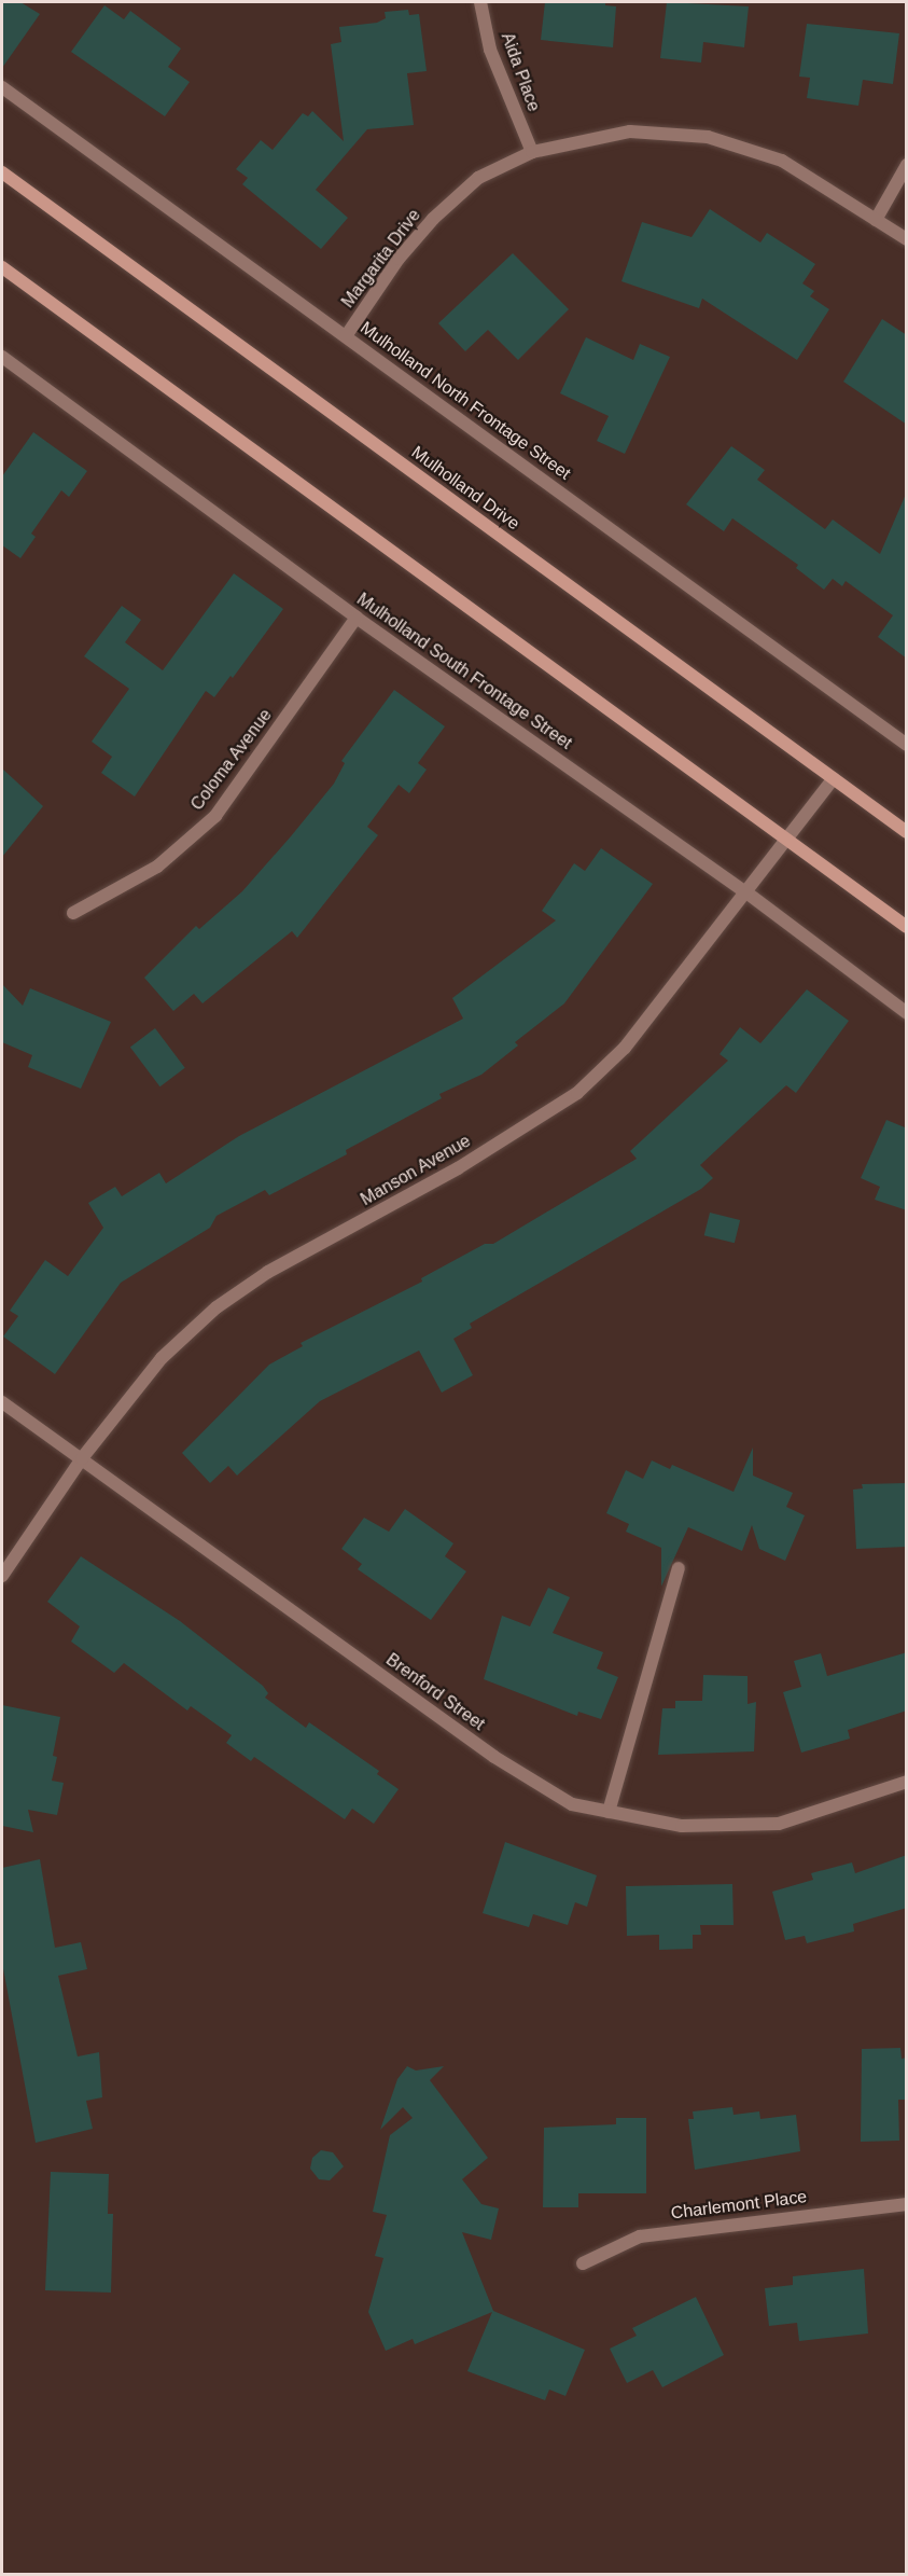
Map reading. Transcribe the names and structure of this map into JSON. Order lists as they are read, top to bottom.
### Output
{
  "streets": {
    "main road": ["Mulholland Drive"],
    "street": [
      "Aida Place",
      "Margarita Drive",
      "Mulholland North Frontage Street",
      "Mulholland South Frontage Street",
      "Coloma Avenue",
      "Manson Avenue",
      "Brenford Street",
      "Charlemont Place"
    ]
  },
  "crossings": [
    ["Aida Place", "Margarita Drive"],
    ["Margarita Drive", "Mulholland North Frontage Street"],
    ["Mulholland Drive", "Manson Avenue"],
    ["Mulholland South Frontage Street", "Coloma Avenue"],
    ["Mulholland South Frontage Street", "Manson Avenue"],
    ["Manson Avenue", "Brenford Street"]
  ]
}
